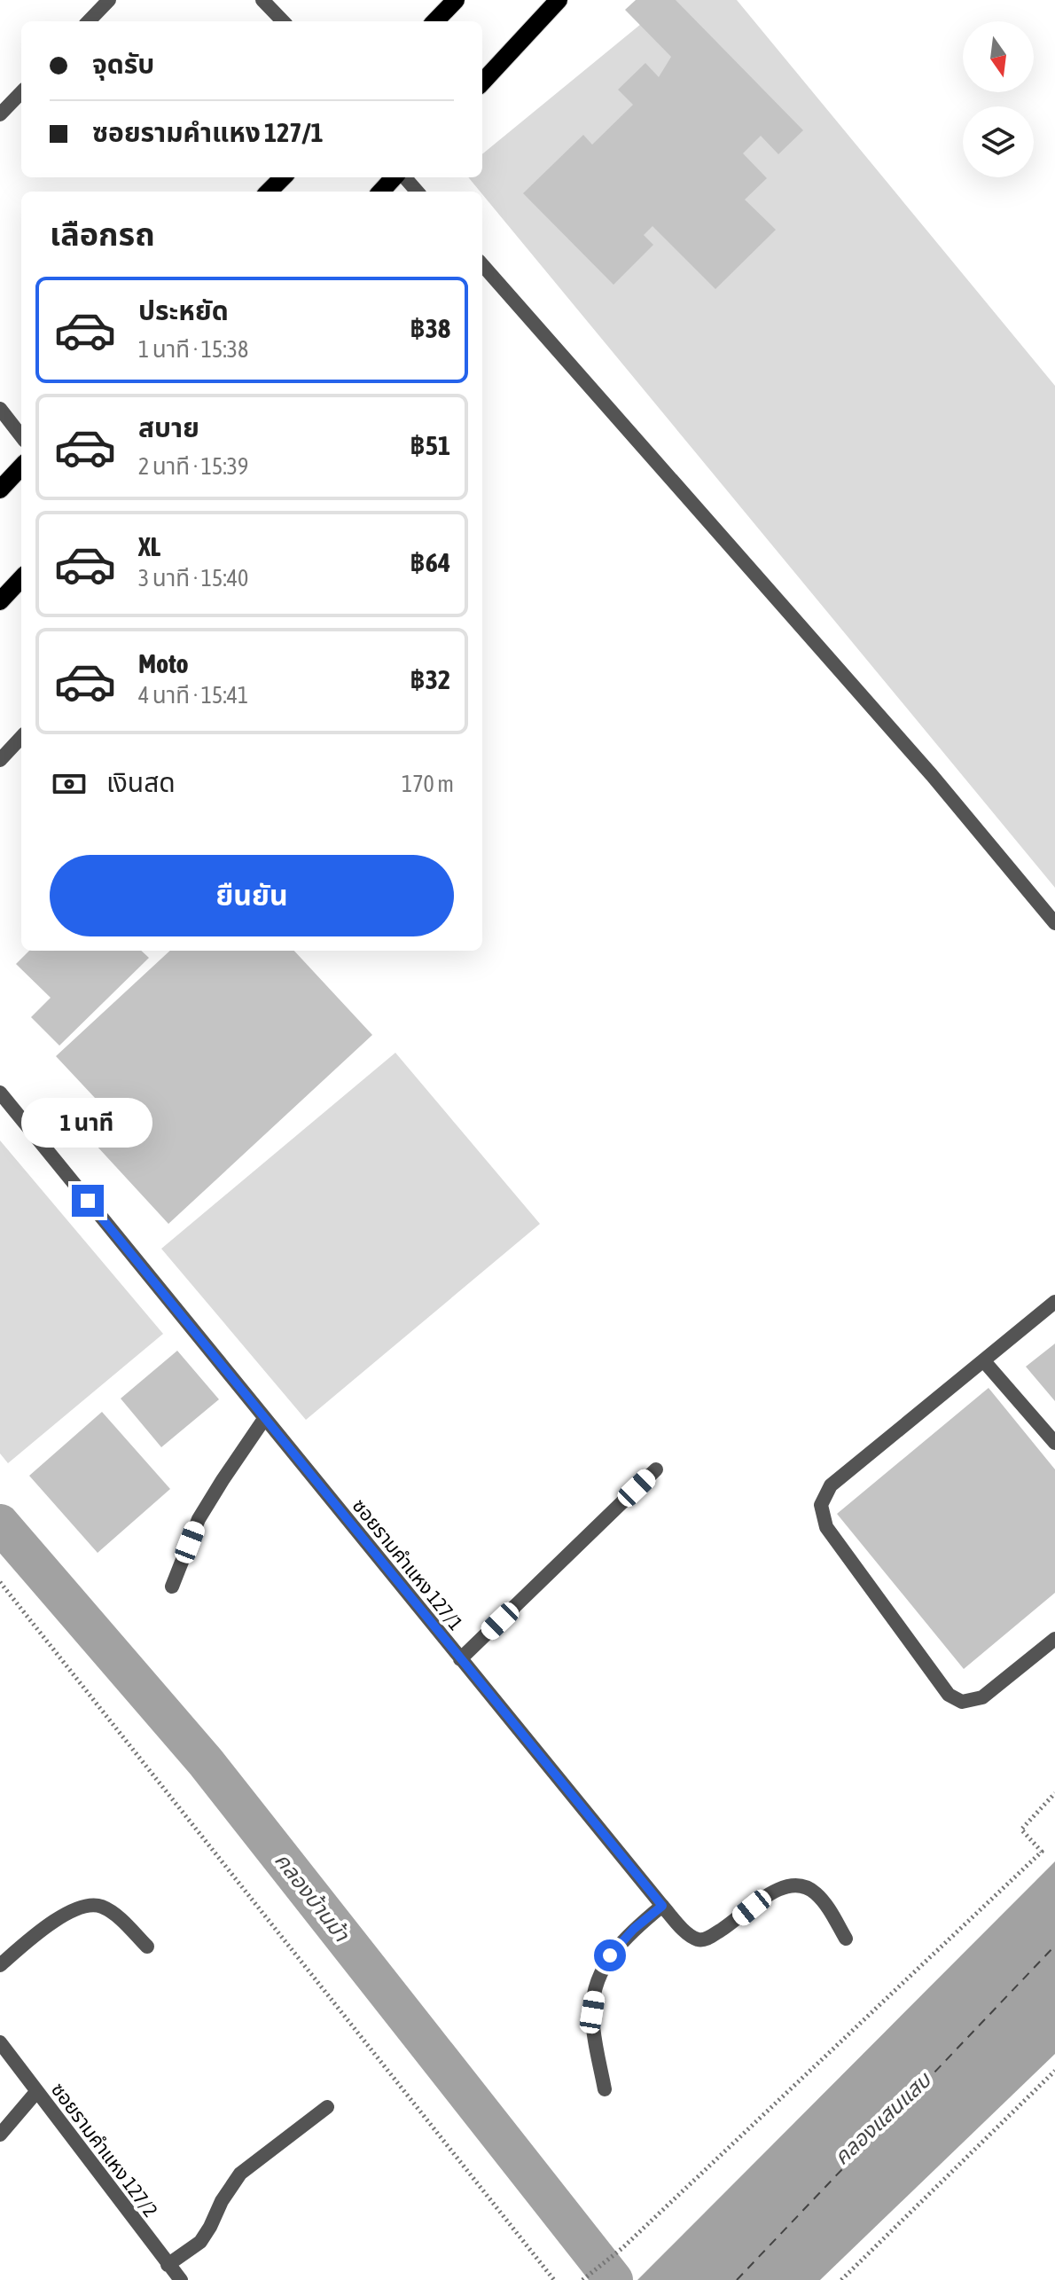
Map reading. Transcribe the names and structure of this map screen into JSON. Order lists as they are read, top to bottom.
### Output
{
  "streets": {
    "street": ["ซอยรามคำแหง 127/1", "ซอยรามคำแหง 127/2"]
  },
  "water": ["คลองบ้านม้า", "คลองแสนแสบ"],
  "north": "bottom",
  "page": {
    "banner": ["จุดรับ", "ซอยรามคำแหง 127/1"],
    "heading": "เลือกรถ",
    "list": [
      {
        "name": "ประหยัด",
        "note": "1 นาที · 15:38",
        "value": "฿38"
      },
      {
        "name": "สบาย",
        "note": "2 นาที · 15:39",
        "value": "฿51"
      },
      {
        "name": "XL",
        "note": "3 นาที · 15:40",
        "value": "฿64"
      },
      {
        "name": "Moto",
        "note": "4 นาที · 15:41",
        "value": "฿32"
      }
    ],
    "pay": ["เงินสด", "170 m"],
    "buttons": "ยืนยัน",
    "bubble": "1 นาที"
  }
}
